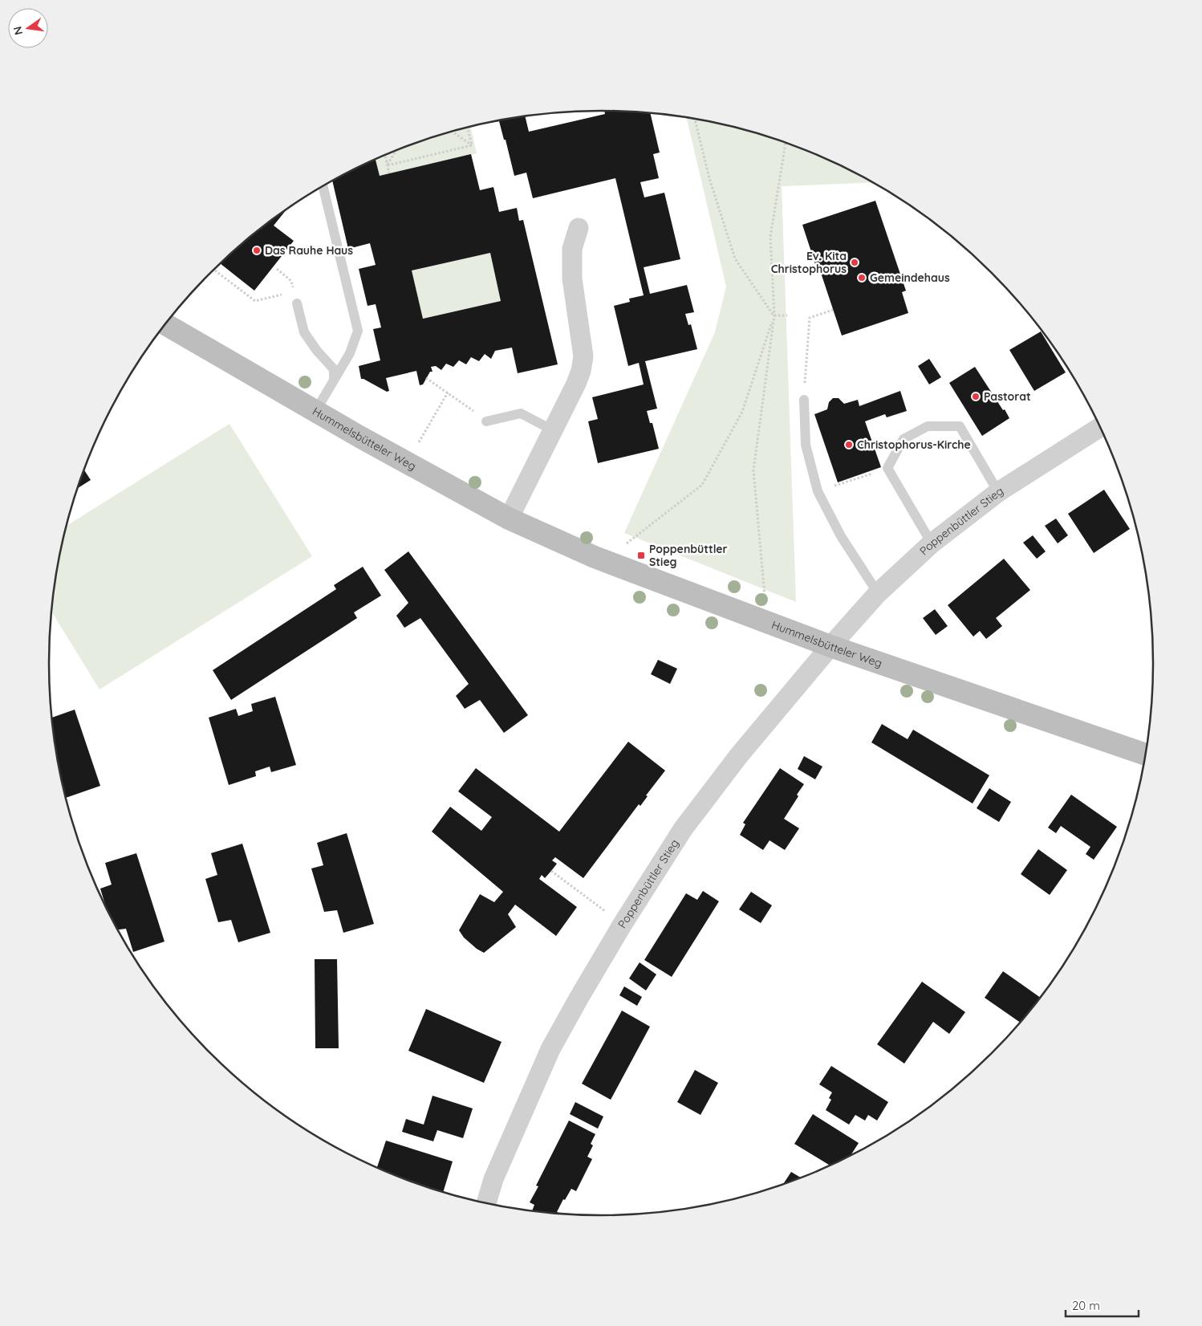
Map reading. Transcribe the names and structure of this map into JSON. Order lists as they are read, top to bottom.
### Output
{
  "streets": {
    "street": ["Hummelsbütteler Weg", "Poppenbüttler Stieg"]
  },
  "crossings": [
    ["Hummelsbütteler Weg", "Poppenbüttler Stieg"]
  ],
  "places": {
    "other": [
      "Das Rauhe Haus",
      "Ev. Kita Christophorus",
      "Gemeindehaus",
      "Pastorat",
      "Christophorus-Kirche"
    ],
    "transit": ["Poppenbüttler Stieg"]
  },
  "scale_bar": "20 m",
  "north": "left"
}
